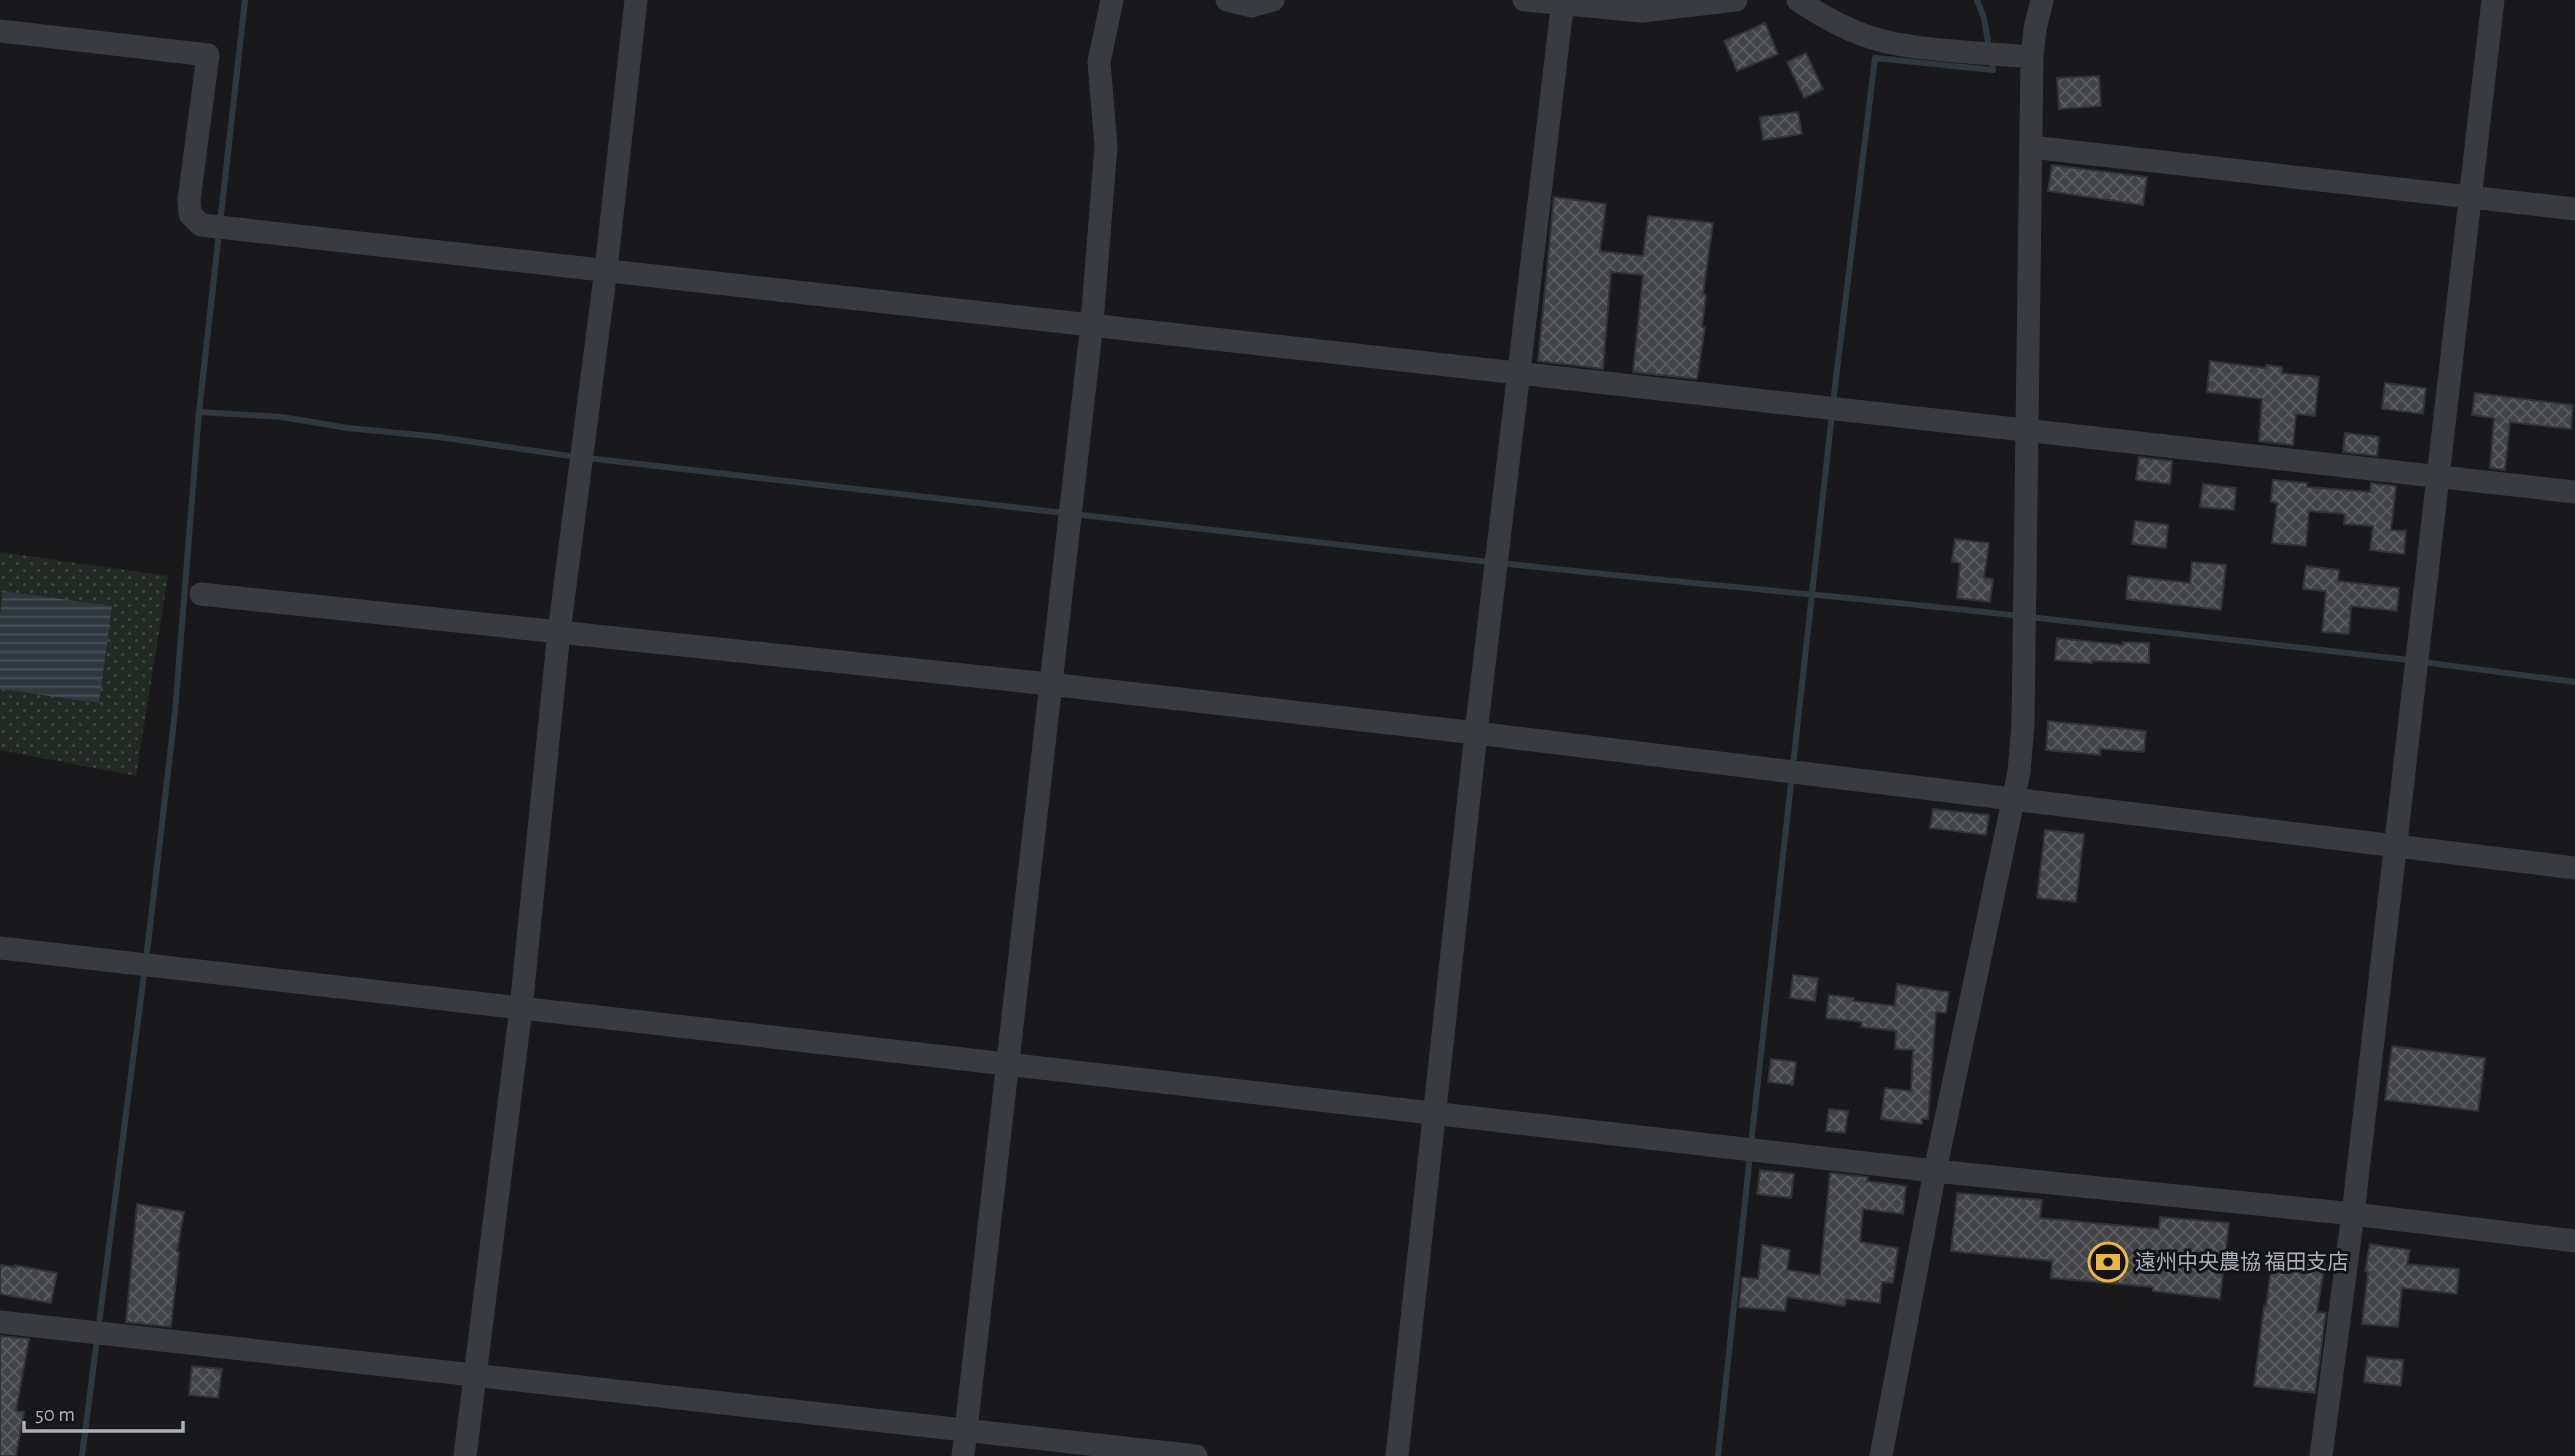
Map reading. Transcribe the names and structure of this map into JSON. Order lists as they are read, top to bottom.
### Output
{
  "places": {
    "bank": ["遠州中央農協 福田支店"]
  },
  "scale_bar": "50 m"
}
